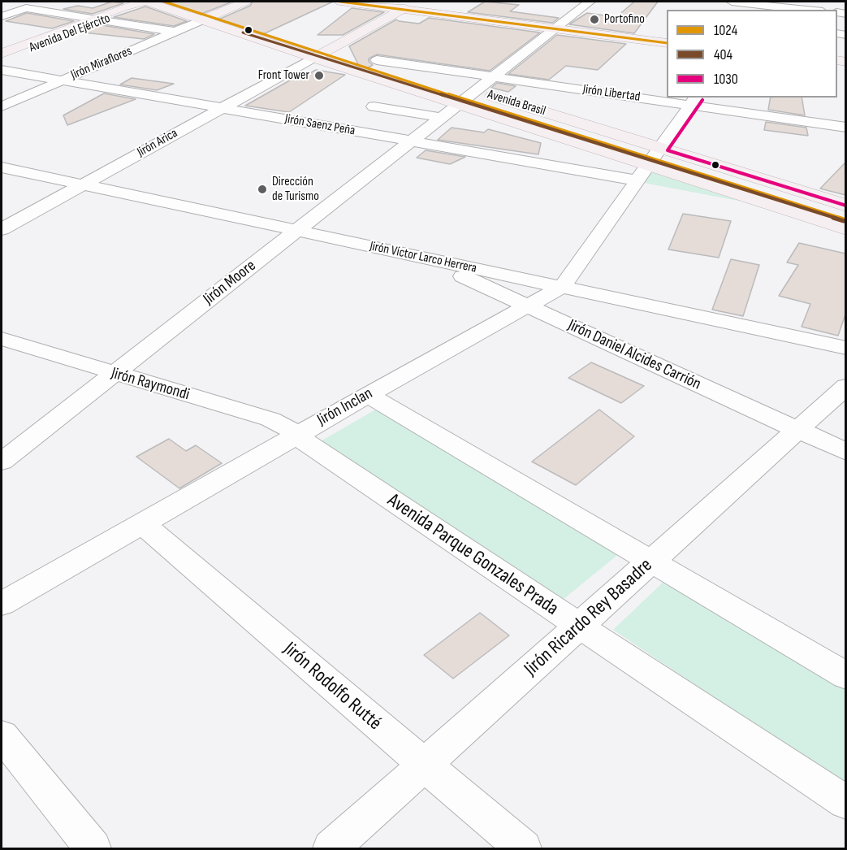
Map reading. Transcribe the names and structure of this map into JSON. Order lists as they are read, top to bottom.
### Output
{
  "streets": {
    "main road": ["Avenida Del Ejército", "Avenida Brasil"],
    "street": [
      "Jirón Miraflores",
      "Jirón Libertad",
      "Jirón Saenz Peña",
      "Jirón Arica",
      "Jirón Víctor Larco Herrera",
      "Jirón Moore",
      "Jirón Daniel Alcides Carrión",
      "Jirón Raymondi",
      "Jirón Inclan",
      "Avenida Parque Gonzales Prada",
      "Jirón Ricardo Rey Basadre",
      "Jirón Rodolfo Rutté"
    ]
  },
  "crossings": [
    ["Avenida Del Ejército", "Avenida Brasil"],
    ["Jirón Miraflores", "Avenida Brasil"],
    ["Jirón Miraflores", "Jirón Saenz Peña"],
    ["Jirón Libertad", "Avenida Brasil"],
    ["Jirón Libertad", "Jirón Moore"],
    ["Jirón Libertad", "Jirón Inclan"],
    ["Avenida Brasil", "Jirón Saenz Peña"],
    ["Avenida Brasil", "Jirón Arica"],
    ["Avenida Brasil", "Jirón Moore"],
    ["Avenida Brasil", "Jirón Inclan"],
    ["Jirón Saenz Peña", "Jirón Arica"],
    ["Jirón Saenz Peña", "Jirón Moore"],
    ["Jirón Saenz Peña", "Jirón Inclan"],
    ["Jirón Arica", "Jirón Víctor Larco Herrera"],
    ["Jirón Víctor Larco Herrera", "Jirón Moore"],
    ["Jirón Víctor Larco Herrera", "Jirón Daniel Alcides Carrión"],
    ["Jirón Víctor Larco Herrera", "Jirón Inclan"],
    ["Jirón Moore", "Jirón Raymondi"],
    ["Jirón Daniel Alcides Carrión", "Jirón Inclan"],
    ["Jirón Daniel Alcides Carrión", "Jirón Ricardo Rey Basadre"],
    ["Jirón Raymondi", "Jirón Inclan"],
    ["Jirón Raymondi", "Avenida Parque Gonzales Prada"],
    ["Jirón Inclan", "Avenida Parque Gonzales Prada"],
    ["Jirón Inclan", "Jirón Rodolfo Rutté"],
    ["Avenida Parque Gonzales Prada", "Jirón Ricardo Rey Basadre"],
    ["Jirón Ricardo Rey Basadre", "Jirón Rodolfo Rutté"]
  ],
  "places": ["Portofino", "Front Tower", "Dirección de Turismo"],
  "lines": ["transit line 1024", "transit line 404", "transit line 1030"],
  "legend": ["1024", "404", "1030"]
}
